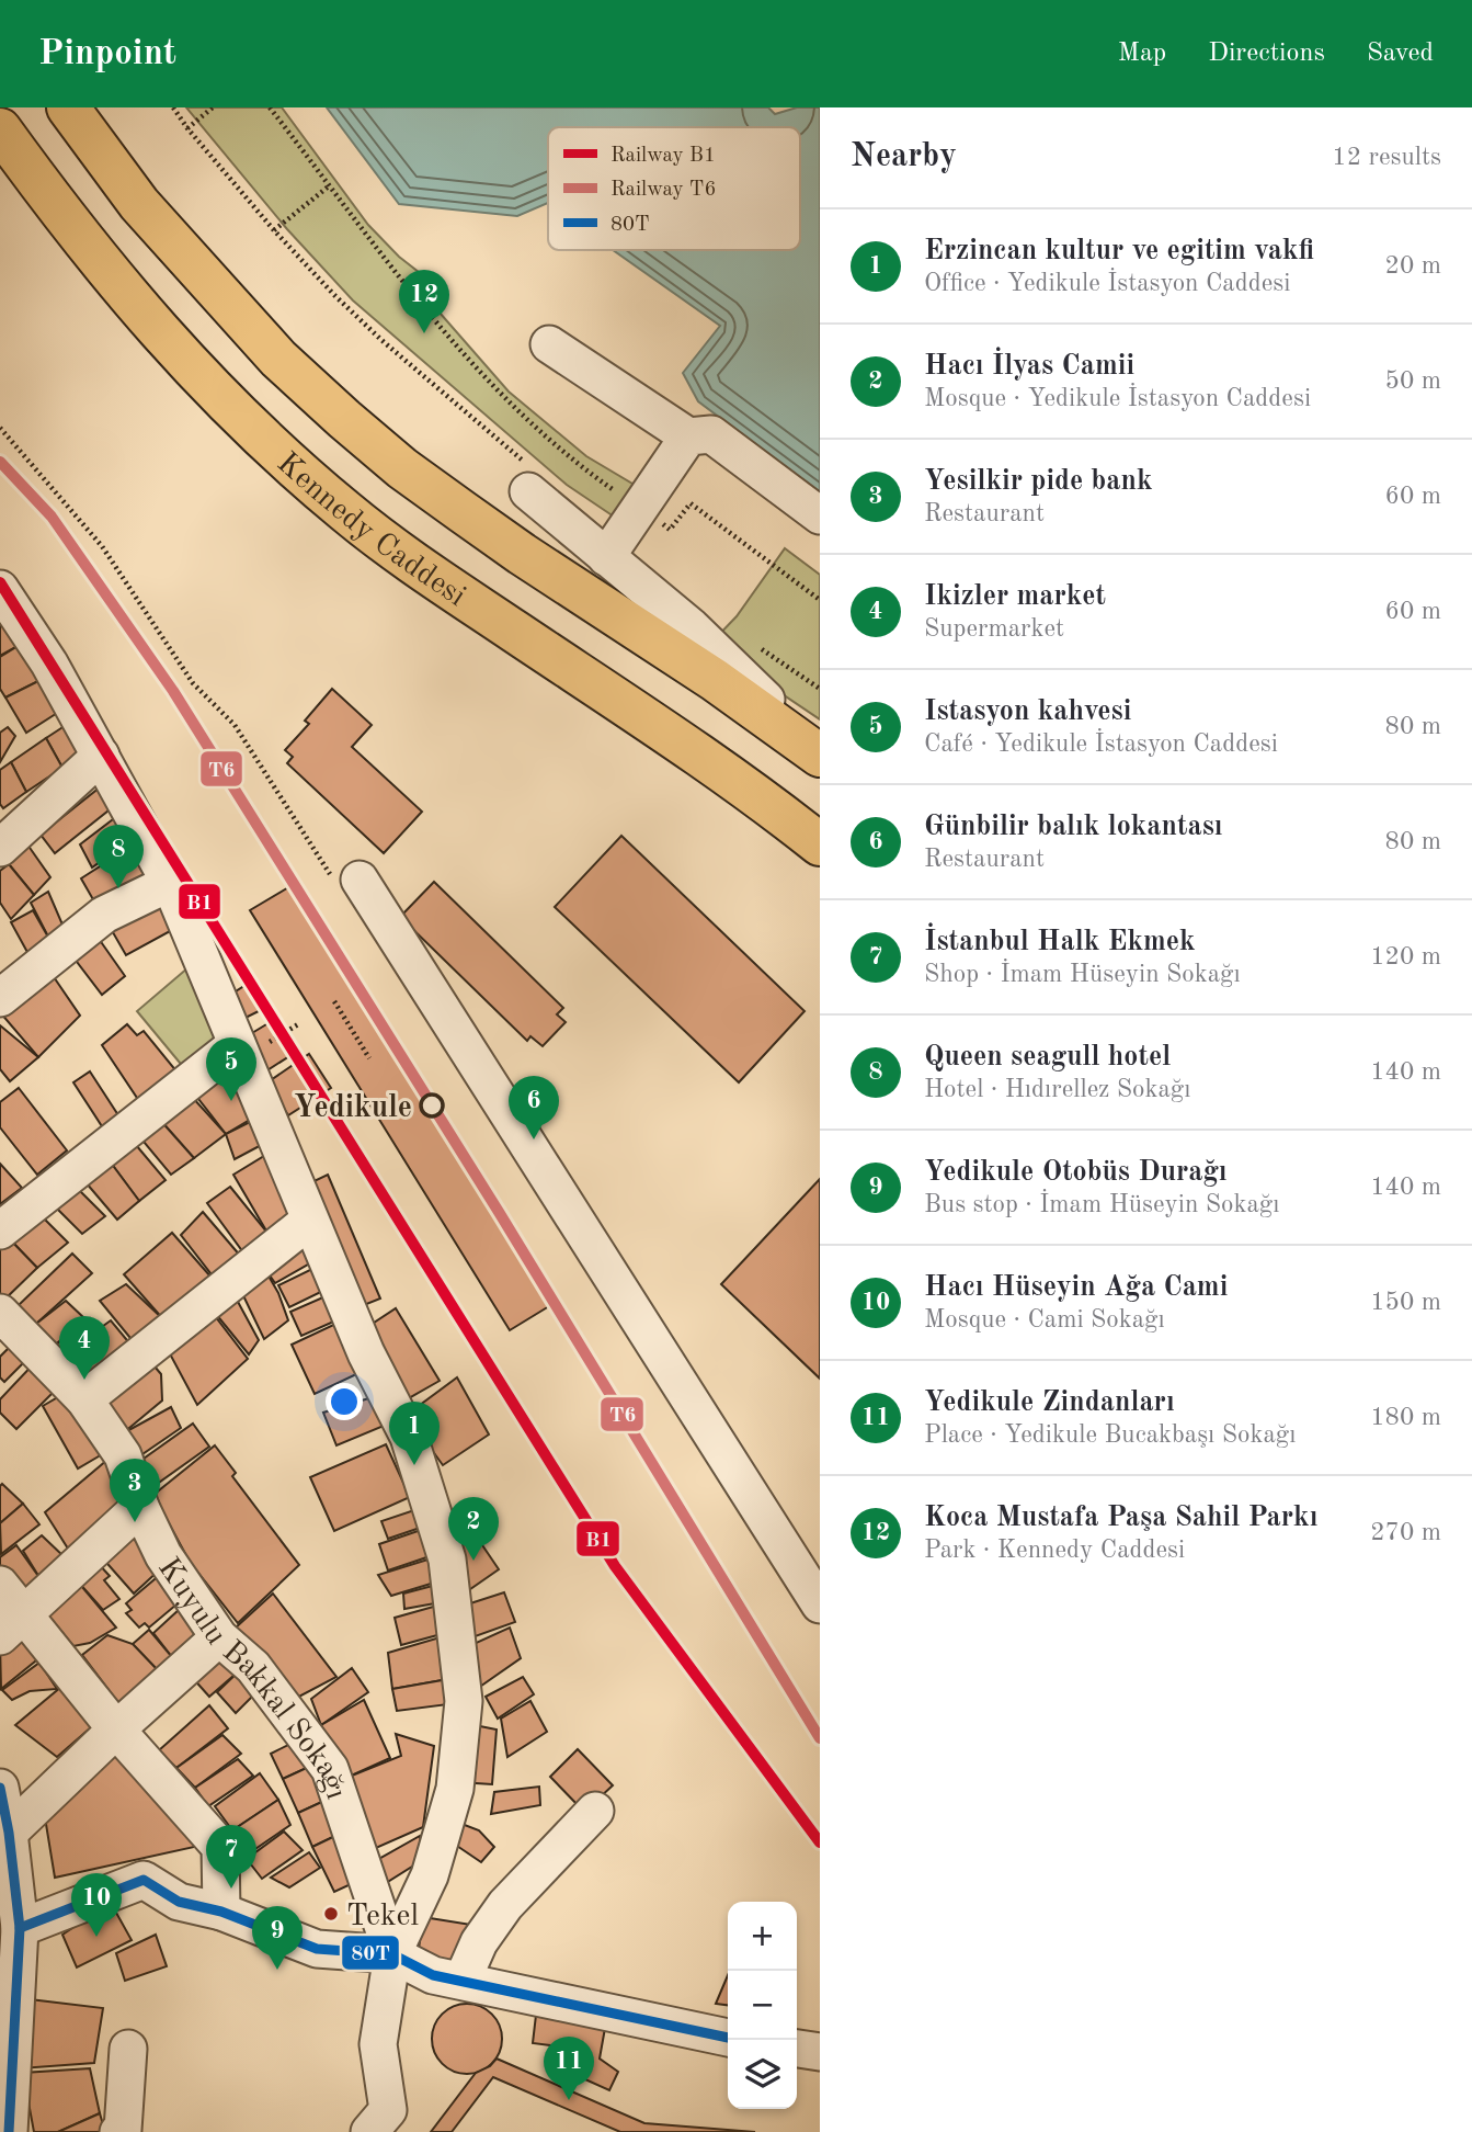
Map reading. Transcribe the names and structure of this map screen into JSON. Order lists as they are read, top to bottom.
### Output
{
  "streets": {
    "highway": ["Kennedy Caddesi"],
    "street": ["Kuyulu Bakkal Sokağı"]
  },
  "places": ["Yedikule", "Tekel"],
  "lines": ["rail line T6", "rail line B1", "transit line 80T"],
  "legend": ["Railway B1", "Railway T6", "80T"],
  "page": {
    "header": "Pinpoint",
    "nav": ["Map", "Directions", "Saved"],
    "heading": ["Nearby", "12 results"],
    "list": [
      {
        "mark": "1",
        "name": "Erzincan kultur ve egitim vakfi",
        "note": "Office · Yedikule İstasyon Caddesi",
        "value": "20 m"
      },
      {
        "mark": "2",
        "name": "Hacı İlyas Camii",
        "note": "Mosque · Yedikule İstasyon Caddesi",
        "value": "50 m"
      },
      {
        "mark": "3",
        "name": "Yesilkir pide bank",
        "note": "Restaurant",
        "value": "60 m"
      },
      {
        "mark": "4",
        "name": "Ikizler market",
        "note": "Supermarket",
        "value": "60 m"
      },
      {
        "mark": "5",
        "name": "Istasyon kahvesi",
        "note": "Café · Yedikule İstasyon Caddesi",
        "value": "80 m"
      },
      {
        "mark": "6",
        "name": "Günbilir balık lokantası",
        "note": "Restaurant",
        "value": "80 m"
      },
      {
        "mark": "7",
        "name": "İstanbul Halk Ekmek",
        "note": "Shop · İmam Hüseyin Sokağı",
        "value": "120 m"
      },
      {
        "mark": "8",
        "name": "Queen seagull hotel",
        "note": "Hotel · Hıdırellez Sokağı",
        "value": "140 m"
      },
      {
        "mark": "9",
        "name": "Yedikule Otobüs Durağı",
        "note": "Bus stop · İmam Hüseyin Sokağı",
        "value": "140 m"
      },
      {
        "mark": "10",
        "name": "Hacı Hüseyin Ağa Cami",
        "note": "Mosque · Cami Sokağı",
        "value": "150 m"
      },
      {
        "mark": "11",
        "name": "Yedikule Zindanları",
        "note": "Place · Yedikule Bucakbaşı Sokağı",
        "value": "180 m"
      },
      {
        "mark": "12",
        "name": "Koca Mustafa Paşa Sahil Parkı",
        "note": "Park · Kennedy Caddesi",
        "value": "270 m"
      }
    ],
    "pins": [
      "12",
      "8",
      "5",
      "6",
      "4",
      "1",
      "3",
      "2",
      "7",
      "10",
      "9",
      "11"
    ],
    "map_buttons": ["+", "−"]
  }
}
